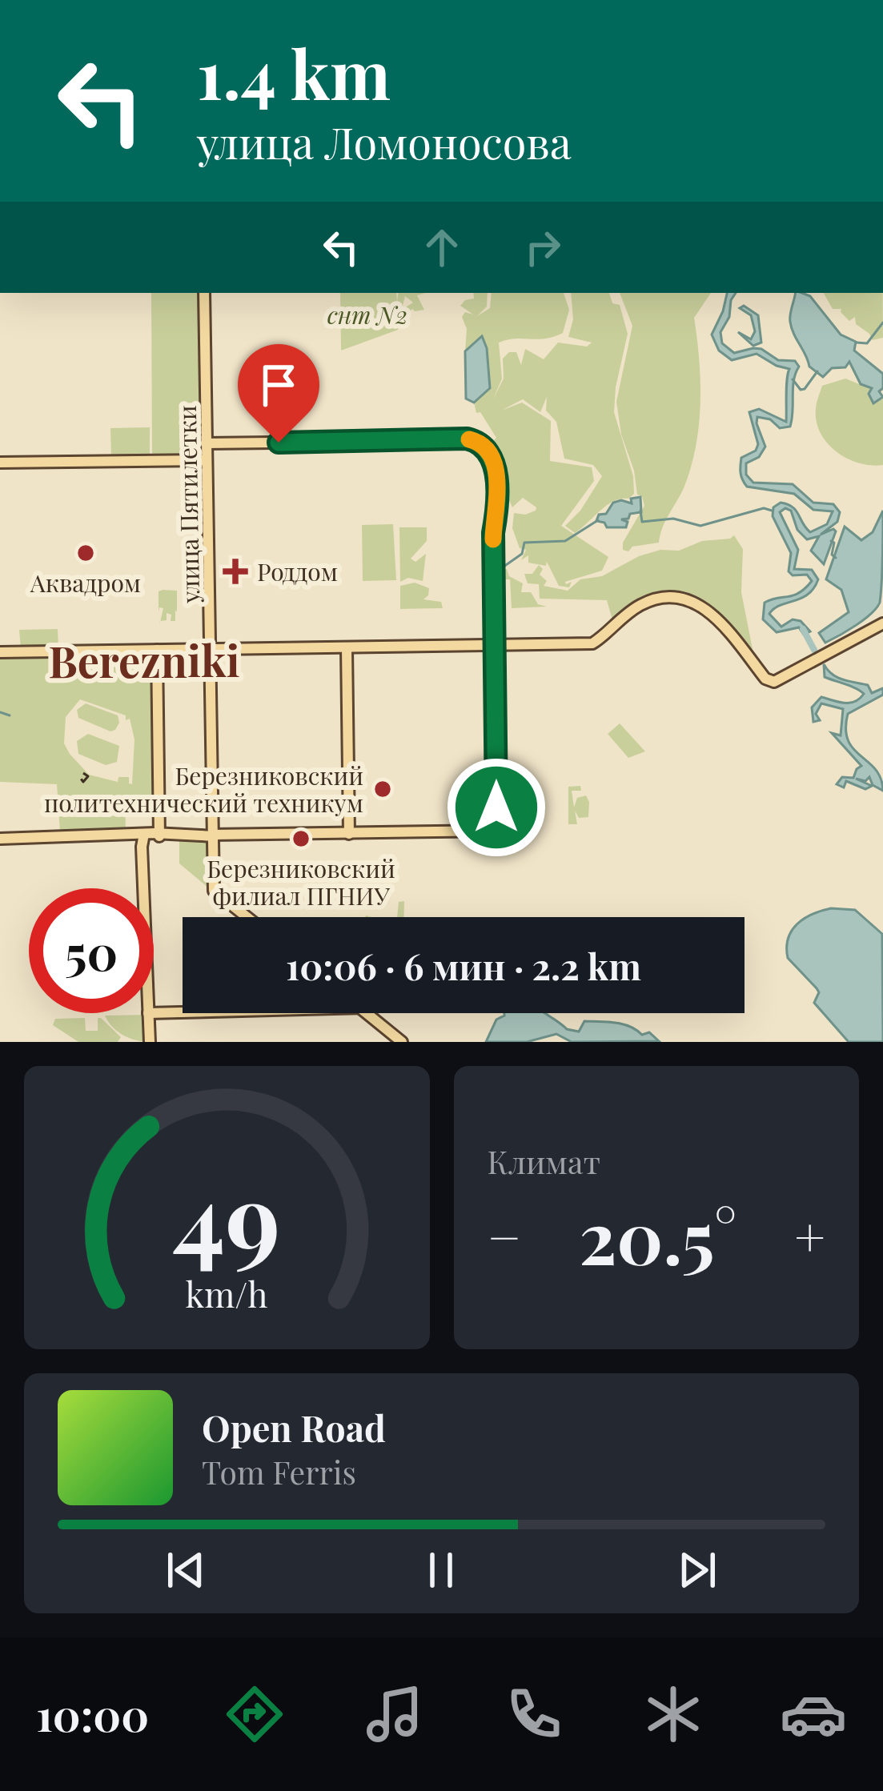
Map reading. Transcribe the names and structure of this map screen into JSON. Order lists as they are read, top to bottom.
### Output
{
  "streets": {
    "main road": ["улица Пятилетки"]
  },
  "districts": ["Berezniki"],
  "parks": ["снт N2"],
  "places": {
    "other": ["Аквадром", "Березниковский политехнический техникум", "Березниковский филиал ПГНИУ"],
    "health": ["Роддом"]
  },
  "page": {
    "turn": ["1.4 km", "улица Ломоносова"],
    "limit": "50",
    "trip": "10:06 · 6 мин · 2.2 km",
    "tile": "Климат",
    "heat": ["−", "20.5°", "+"],
    "song": ["Open Road", "Tom Ferris"],
    "tabs": "10:00",
    "gauge": ["49", "km/h"]
  }
}
